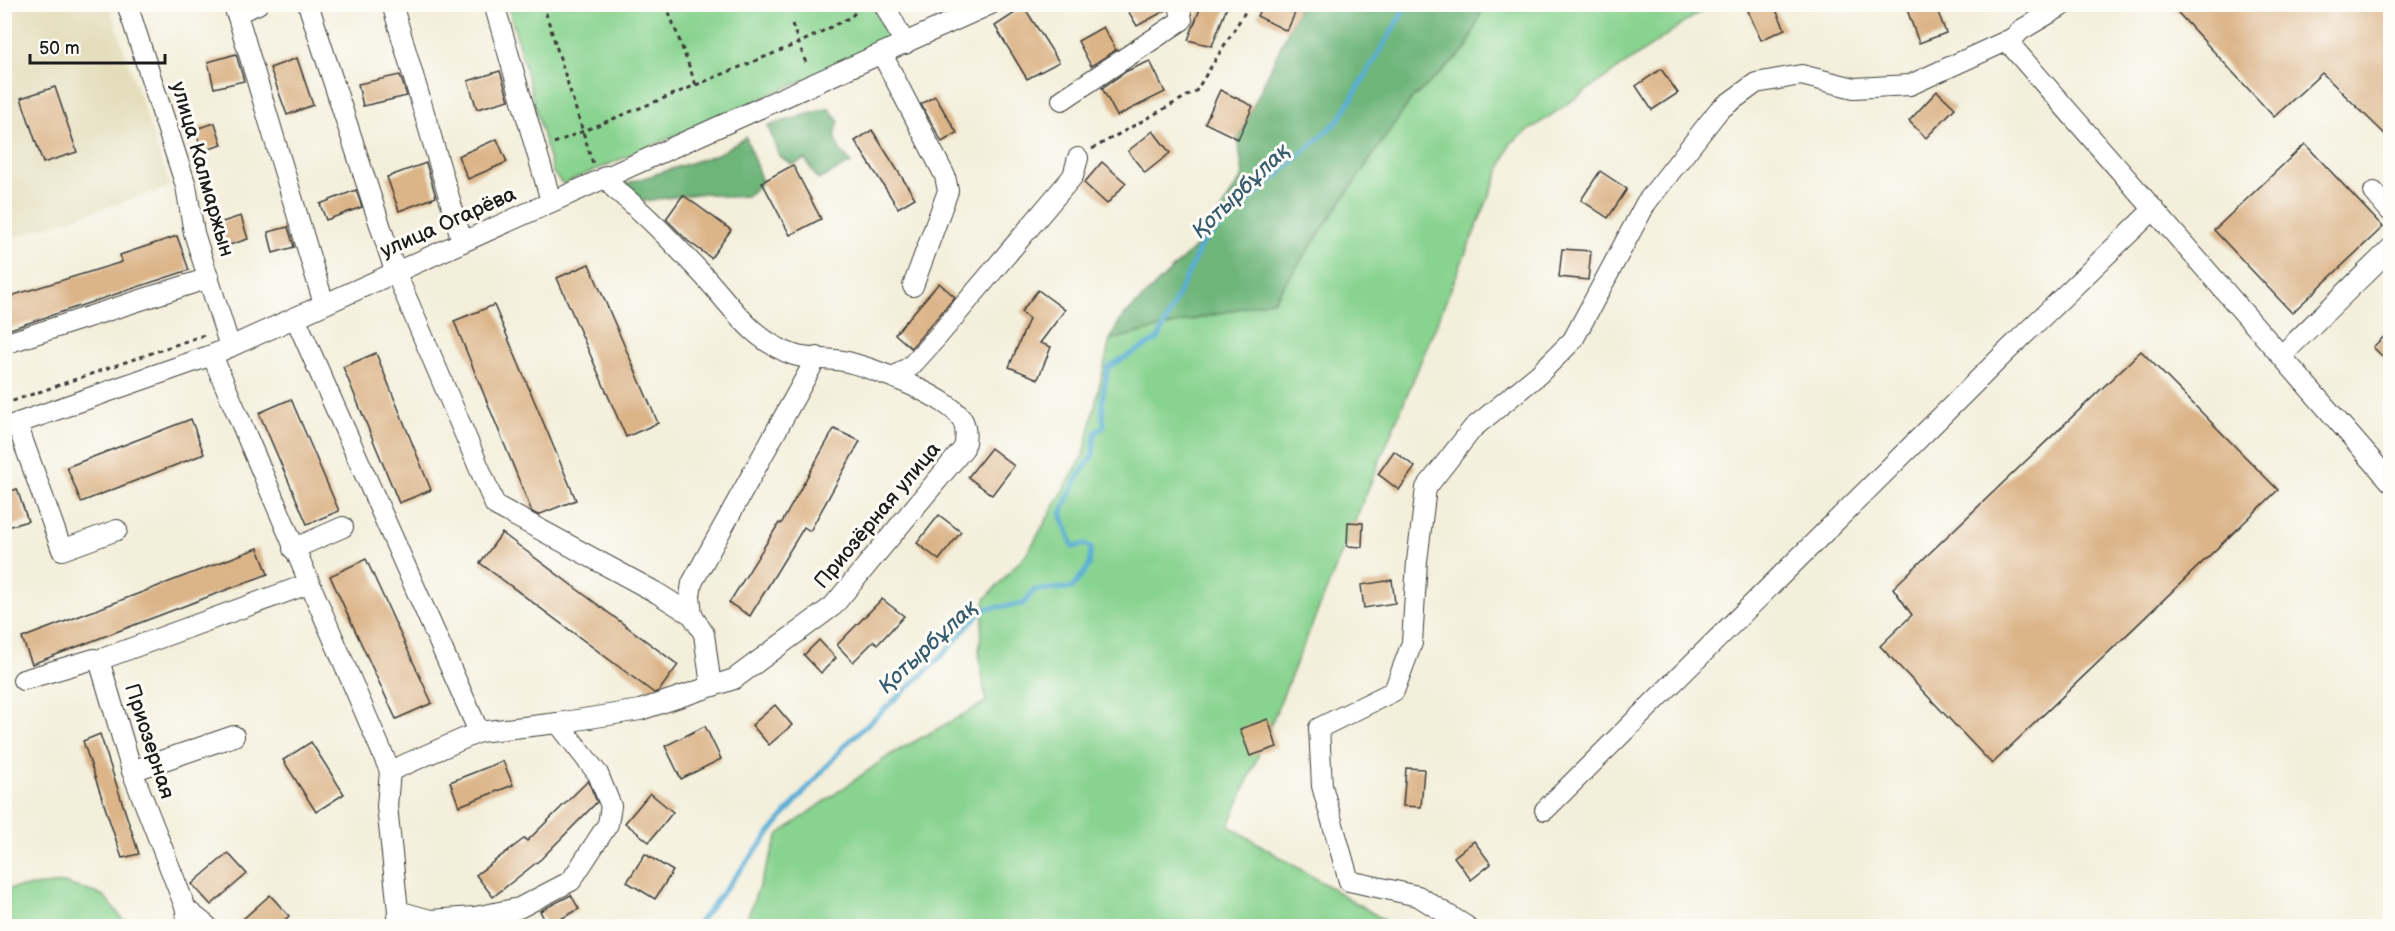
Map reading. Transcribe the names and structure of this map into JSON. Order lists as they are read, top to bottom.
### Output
{
  "streets": {
    "street": [
      "улица Калмаржын",
      "улица Огарёва",
      "Приозёрная улица",
      "Приозерная"
    ]
  },
  "crossings": [
    ["улица Калмаржын", "улица Огарёва"],
    ["улица Огарёва", "Приозёрная улица"]
  ],
  "water": ["Қотырбұлақ"],
  "scale_bar": "50 m"
}
